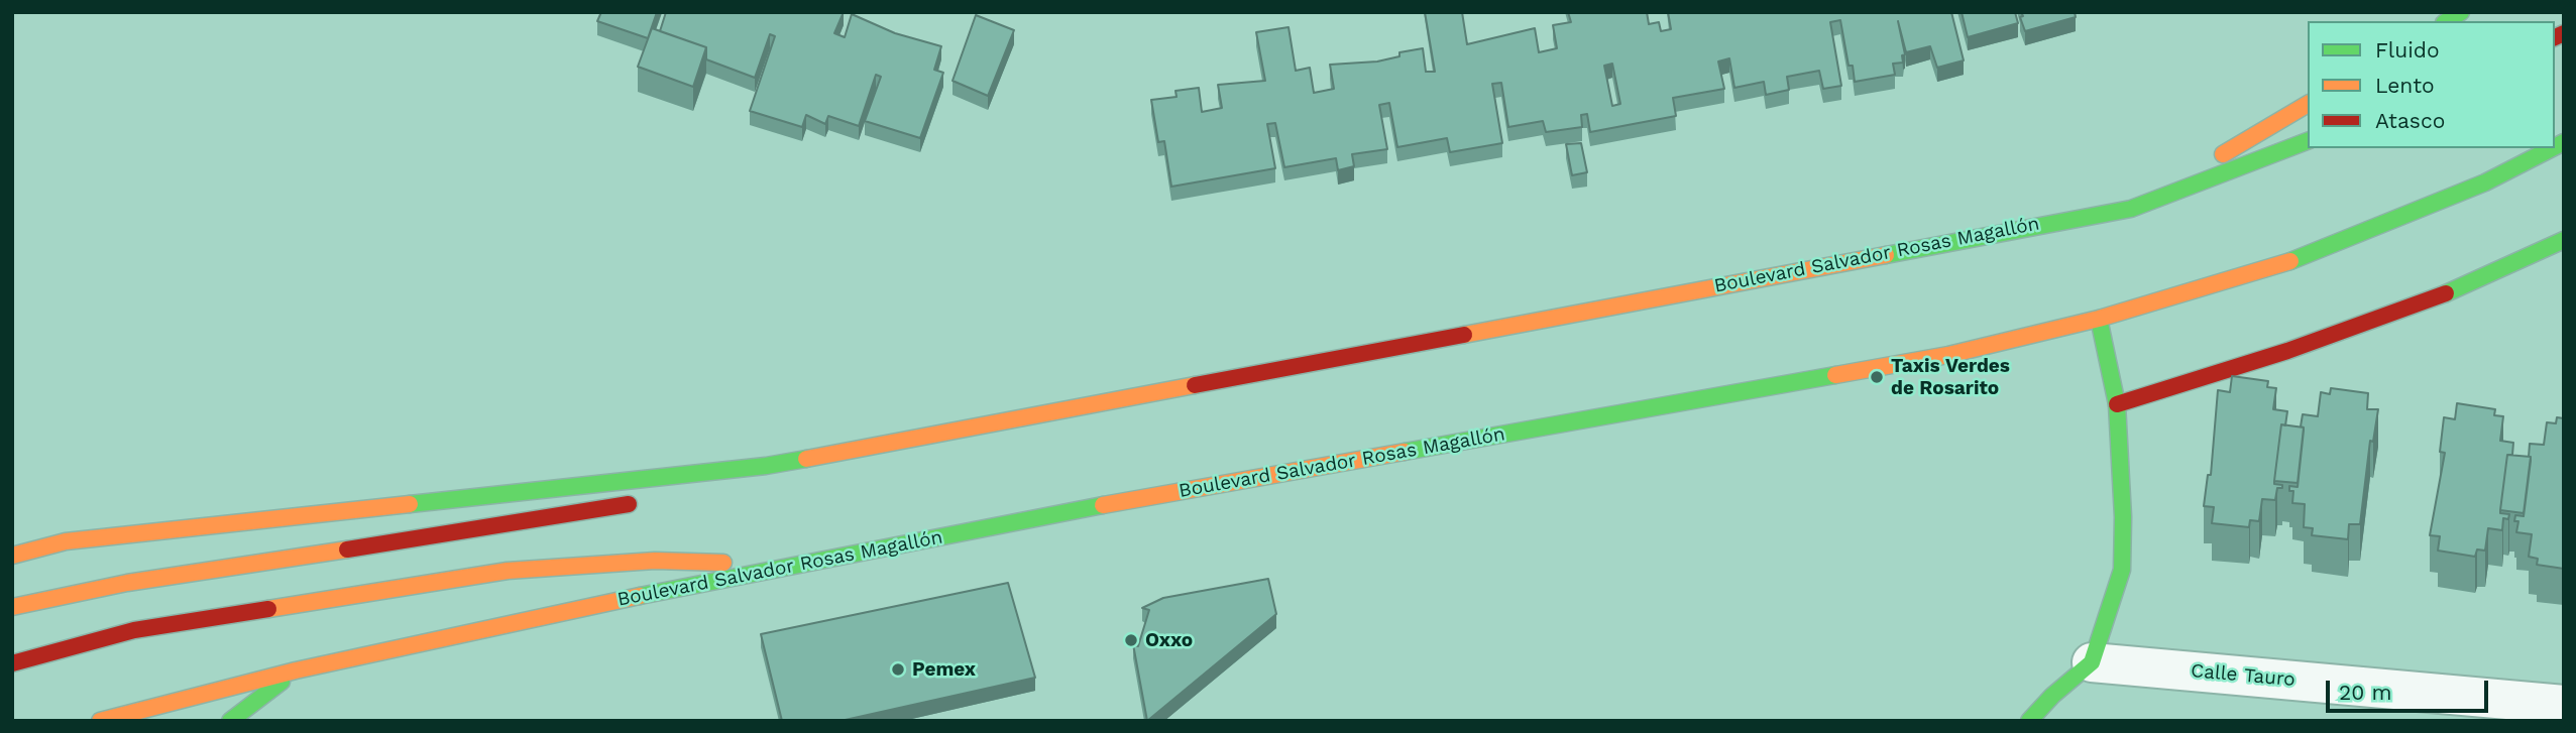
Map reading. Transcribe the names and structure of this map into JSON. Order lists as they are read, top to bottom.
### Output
{
  "streets": {
    "main road": ["Boulevard Salvador Rosas Magallón"],
    "street": ["Calle Tauro"]
  },
  "places": ["Taxis Verdes de Rosarito", "Oxxo", "Pemex"],
  "legend": ["Fluido", "Lento", "Atasco"],
  "scale_bar": "20 m"
}
